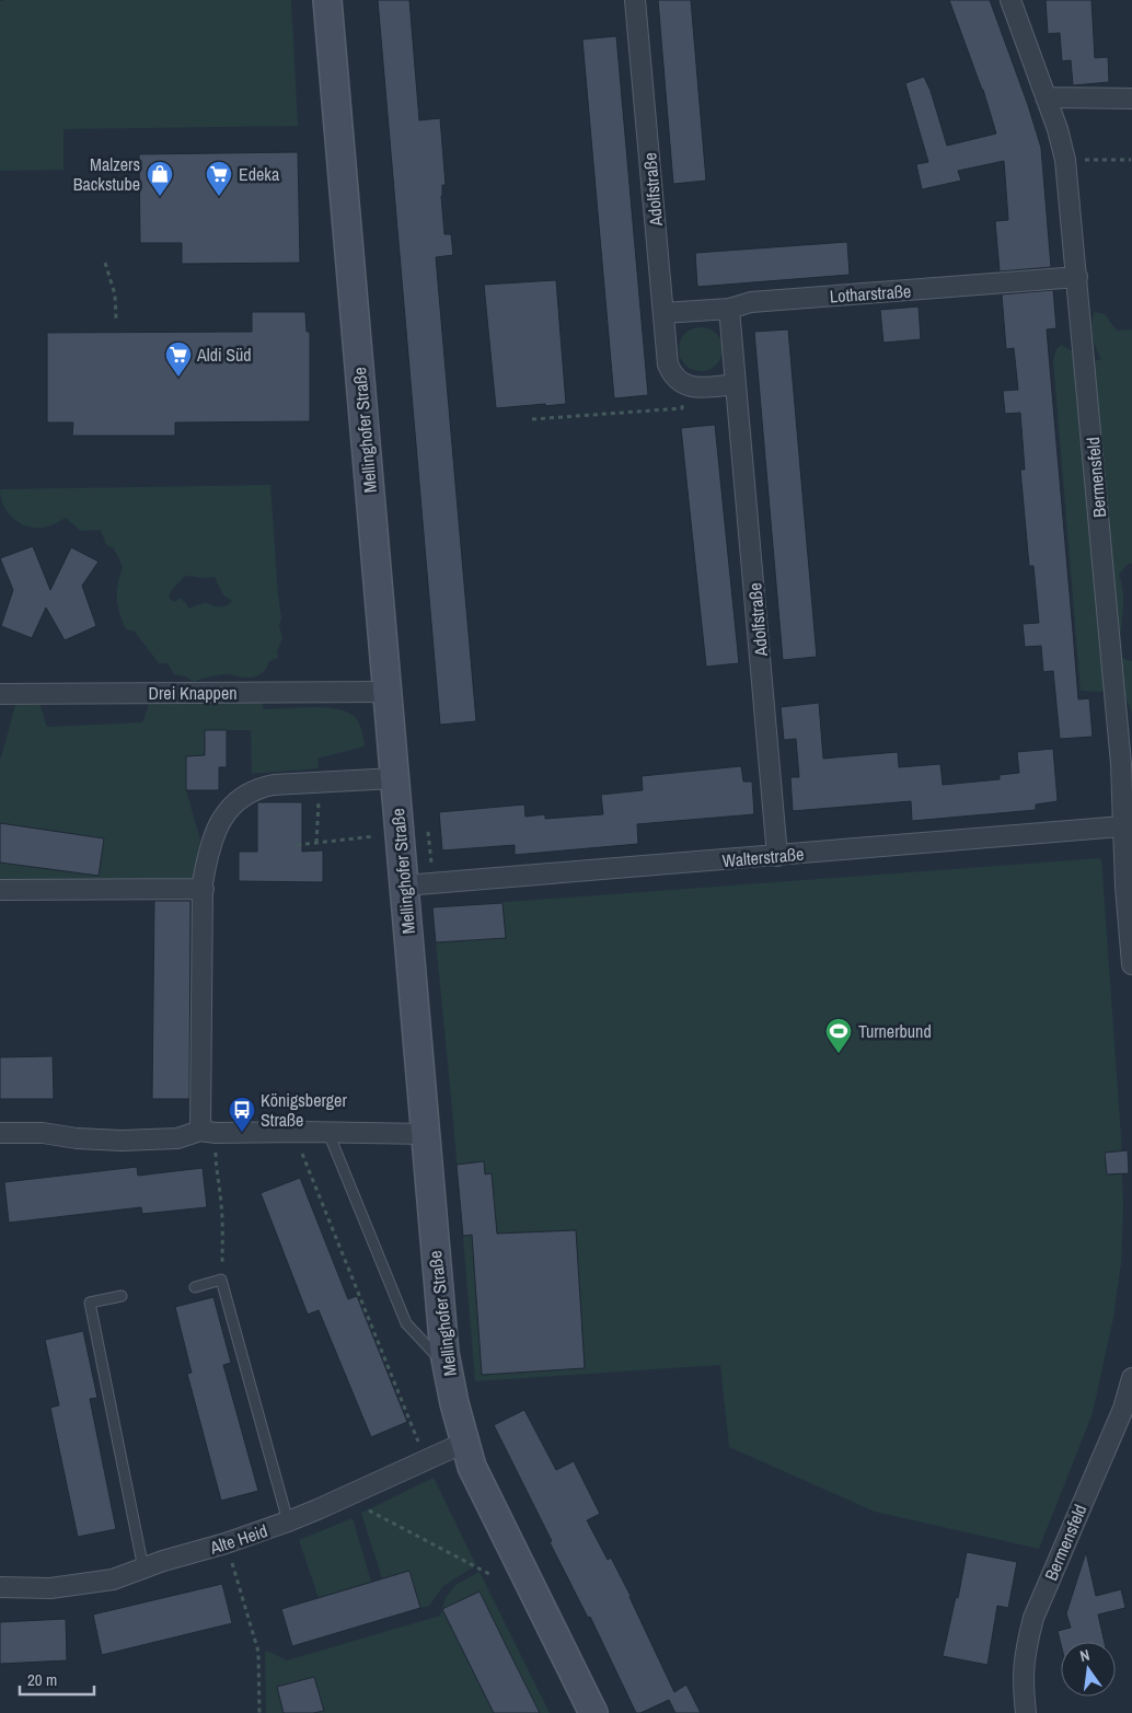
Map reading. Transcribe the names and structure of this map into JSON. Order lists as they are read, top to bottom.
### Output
{
  "streets": {
    "main road": ["Mellinghofer Straße"],
    "street": [
      "Adolfstraße",
      "Lotharstraße",
      "Bermensfeld",
      "Drei Knappen",
      "Walterstraße",
      "Alte Heid"
    ]
  },
  "crossings": [
    ["Adolfstraße", "Lotharstraße"],
    ["Adolfstraße", "Walterstraße"],
    ["Lotharstraße", "Bermensfeld"],
    ["Mellinghofer Straße", "Drei Knappen"],
    ["Mellinghofer Straße", "Walterstraße"],
    ["Mellinghofer Straße", "Alte Heid"],
    ["Bermensfeld", "Walterstraße"]
  ],
  "places": {
    "shop": ["Malzers Backstube"],
    "supermarket": ["Edeka", "Aldi Süd"],
    "sports": ["Turnerbund"],
    "bus stop": ["Königsberger Straße"]
  },
  "scale_bar": "20 m",
  "north": "top"
}
